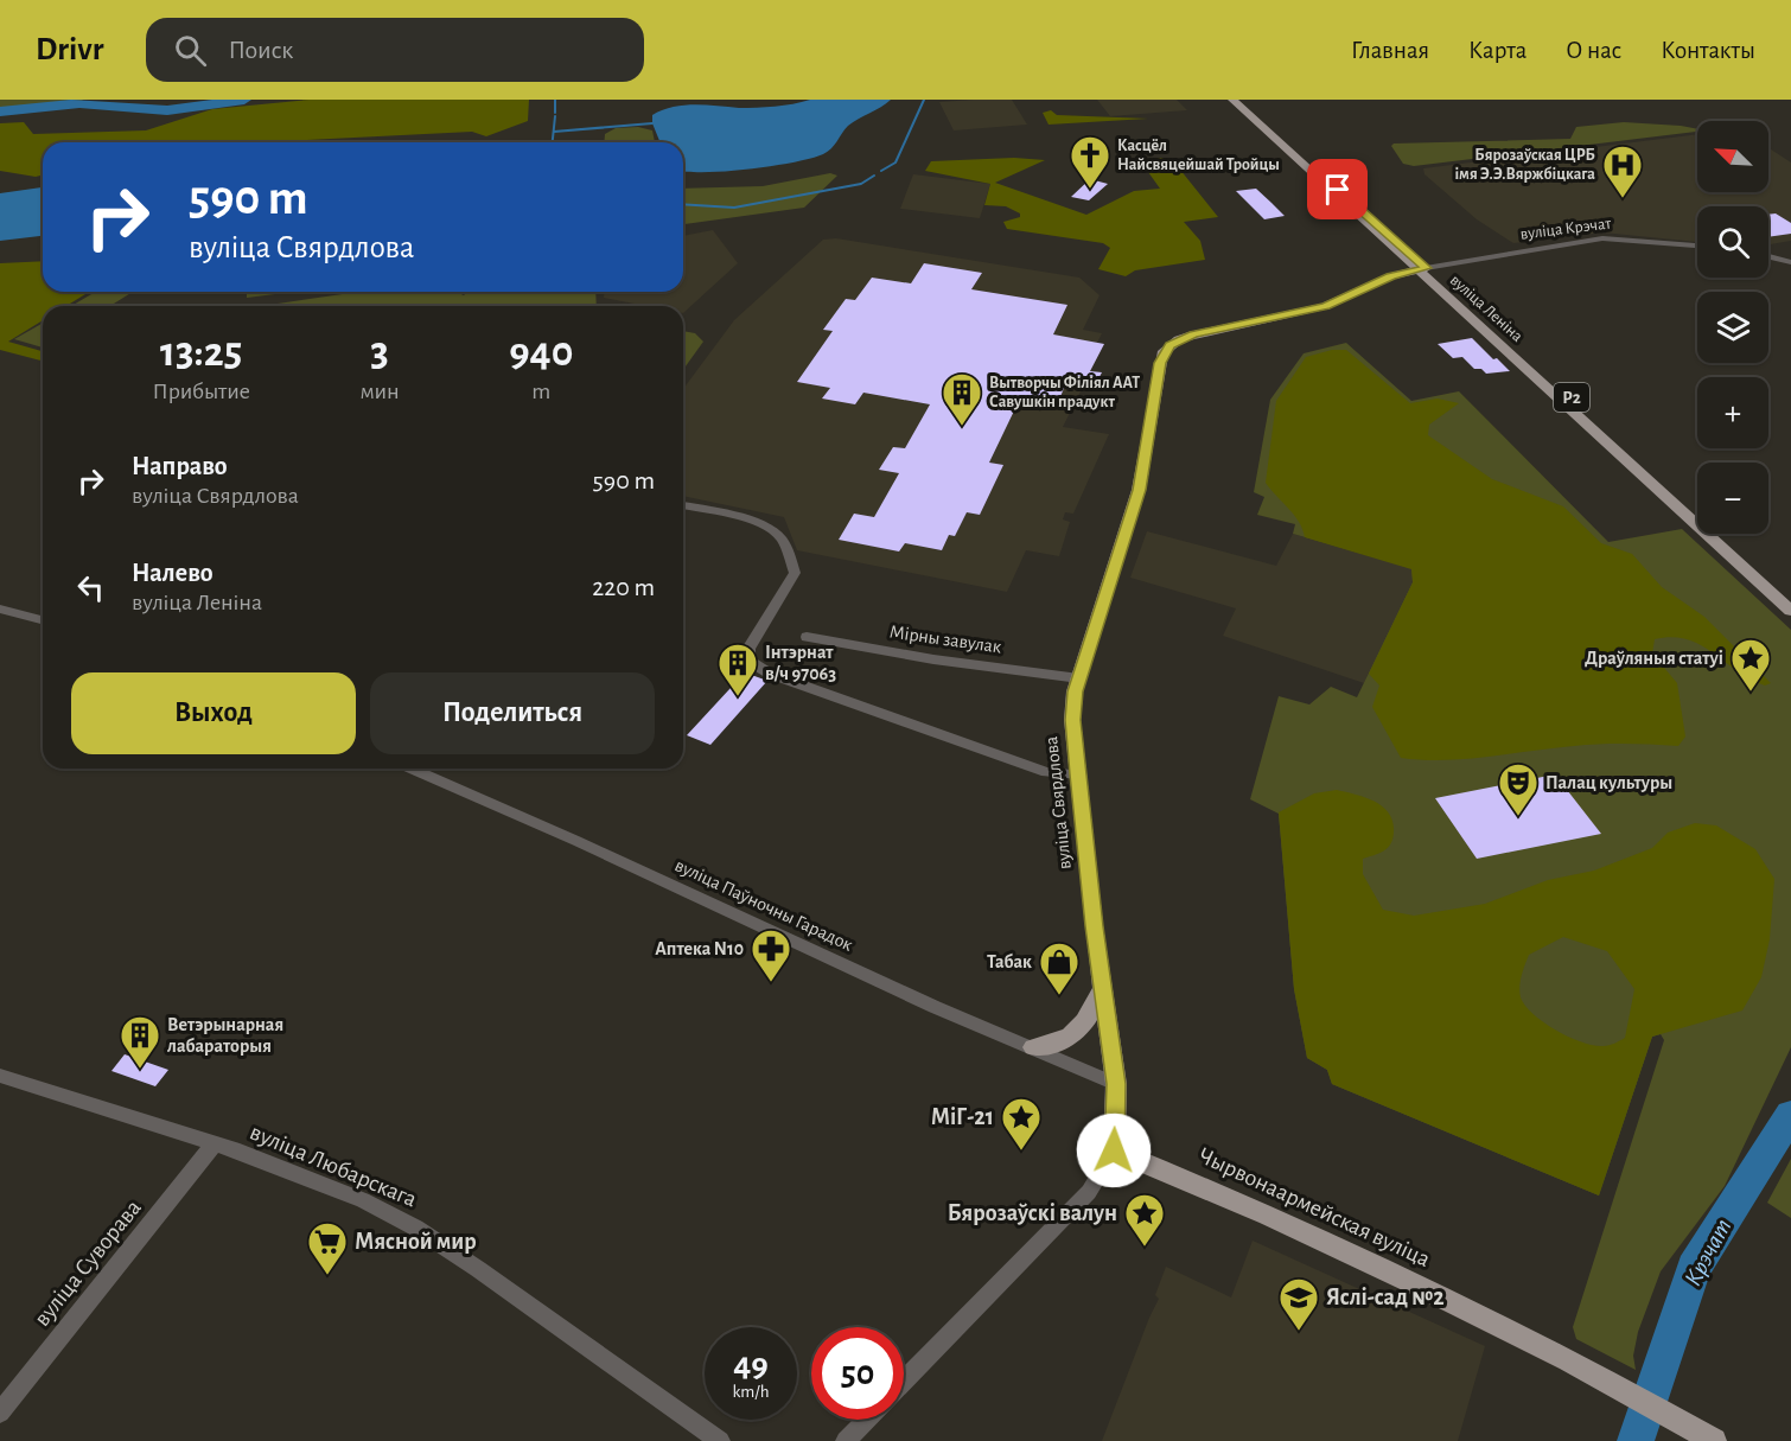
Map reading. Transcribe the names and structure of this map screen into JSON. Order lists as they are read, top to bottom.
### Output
{
  "streets": {
    "main road": [
      "вуліца Леніна",
      "Р2",
      "вуліца Свярдлова",
      "Чырвонаармейская вуліца"
    ],
    "street": [
      "вуліца Крэчат",
      "Мірны завулак",
      "вуліца Паўночны Гарадок",
      "вуліца Любарскага",
      "вуліца Суворава"
    ]
  },
  "crossings": [
    ["вуліца Крэчат", "вуліца Леніна"],
    ["вуліца Крэчат", "вуліца Свярдлова"],
    ["вуліца Леніна", "вуліца Свярдлова"],
    ["Мірны завулак", "вуліца Свярдлова"],
    ["вуліца Свярдлова", "вуліца Паўночны Гарадок"],
    ["вуліца Свярдлова", "Чырвонаармейская вуліца"],
    ["вуліца Любарскага", "вуліца Суворава"]
  ],
  "water": ["Крэчат"],
  "places": {
    "church": ["Касцёл Найсвяцейшай Тройцы"],
    "hospital": ["Бярозаўская ЦРБ імя Э.Э.Вяржбіцкага"],
    "building": ["Вытворчы Філіял ААТ Савушкін прадукт", "Інтэрнат в/ч 97063", "Ветэрынарная лабараторыя"],
    "place": ["Драўляныя статуі", "МіГ-21", "Бярозаўскі валун"],
    "theatre": ["Палац культуры"],
    "pharmacy": ["Аптека N10"],
    "shop": ["Табак"],
    "supermarket": ["Мясной мир"],
    "school or university": ["Яслі-сад №2"]
  },
  "north": "top left",
  "page": {
    "header": "Drivr",
    "search": "Поиск",
    "nav": [
      "Главная",
      "Карта",
      "О нас",
      "Контакты"
    ],
    "map_buttons": ["+", "−"],
    "turn": ["590 m", "вуліца Свярдлова"],
    "eta": [
      "13:25",
      "Прибытие",
      "3",
      "мин",
      "940",
      "m"
    ],
    "list": [
      {
        "name": "Направо",
        "note": "вуліца Свярдлова",
        "value": "590 m"
      },
      {
        "name": "Налево",
        "note": "вуліца Леніна",
        "value": "220 m"
      }
    ],
    "buttons": ["Выход", "Поделиться"],
    "speed": "49 km/h",
    "limit": "50"
  }
}
